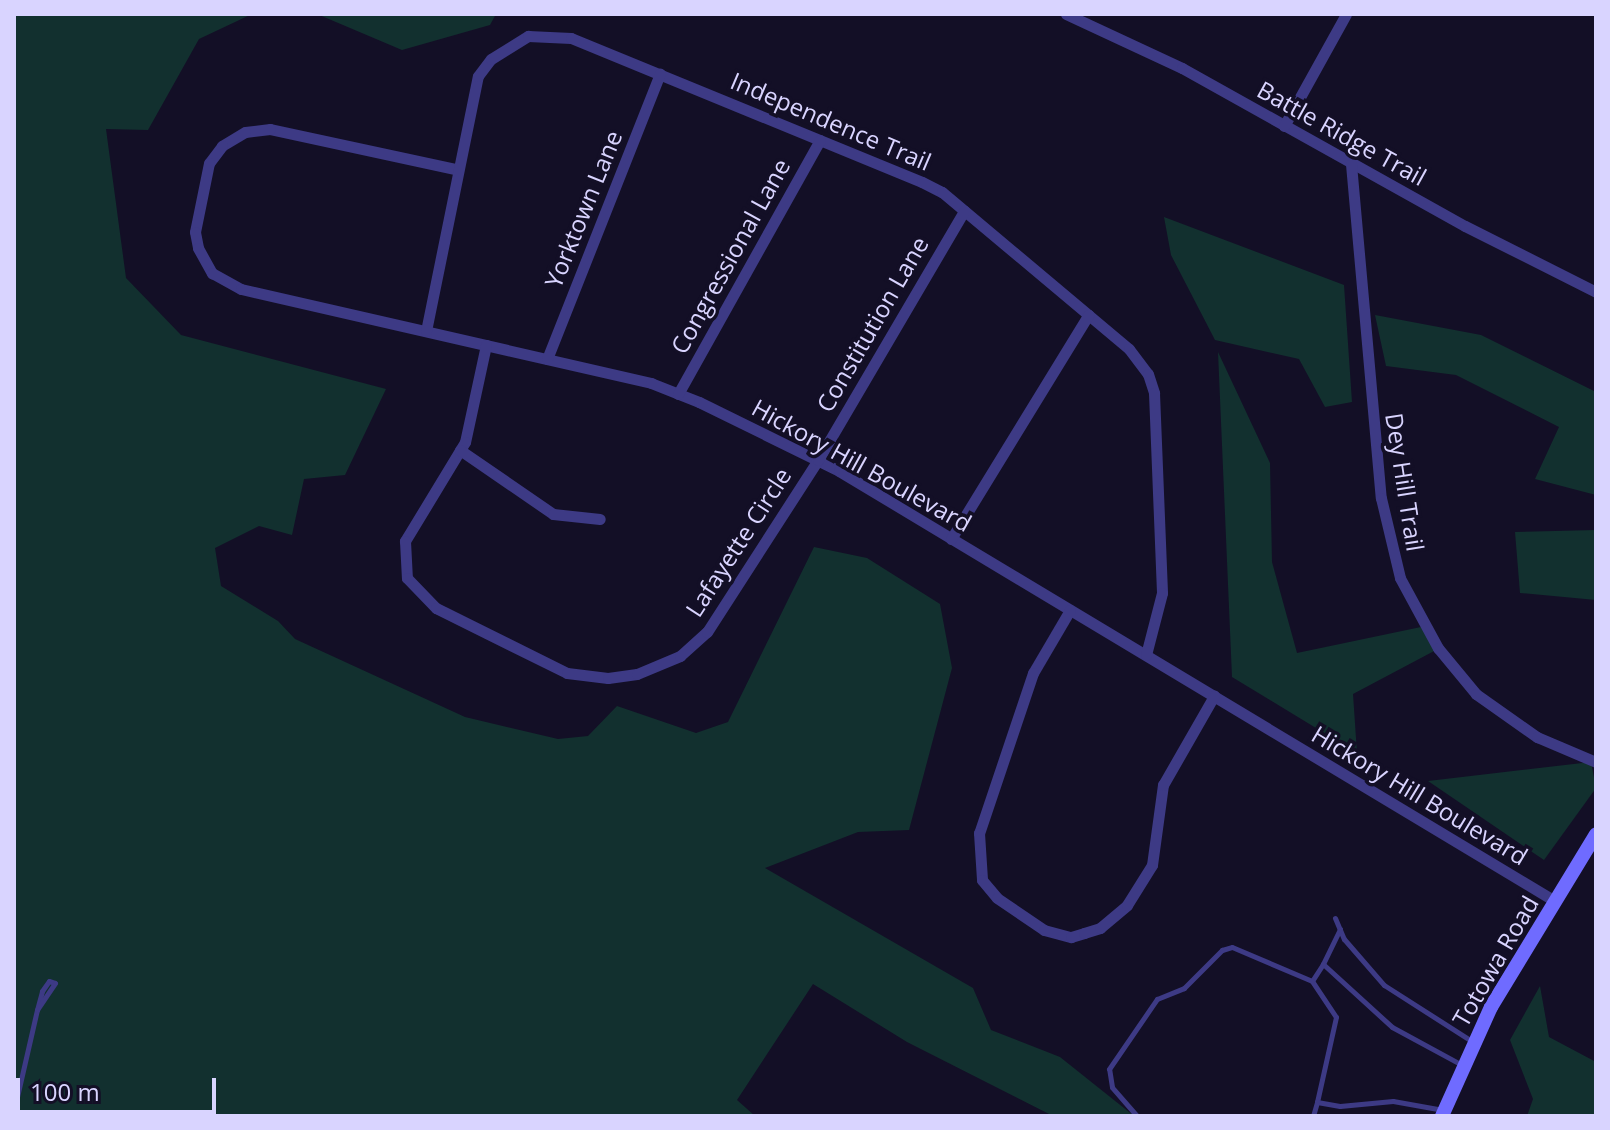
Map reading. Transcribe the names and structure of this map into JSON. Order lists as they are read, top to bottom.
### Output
{
  "streets": {
    "main road": ["Totowa Road"],
    "street": [
      "Independence Trail",
      "Battle Ridge Trail",
      "Yorktown Lane",
      "Congressional Lane",
      "Constitution Lane",
      "Hickory Hill Boulevard",
      "Dey Hill Trail",
      "Lafayette Circle"
    ]
  },
  "crossings": [
    ["Independence Trail", "Yorktown Lane"],
    ["Independence Trail", "Congressional Lane"],
    ["Independence Trail", "Constitution Lane"],
    ["Independence Trail", "Hickory Hill Boulevard"],
    ["Battle Ridge Trail", "Dey Hill Trail"],
    ["Yorktown Lane", "Hickory Hill Boulevard"],
    ["Congressional Lane", "Hickory Hill Boulevard"],
    ["Constitution Lane", "Hickory Hill Boulevard"],
    ["Constitution Lane", "Lafayette Circle"],
    ["Hickory Hill Boulevard", "Lafayette Circle"],
    ["Hickory Hill Boulevard", "Totowa Road"]
  ],
  "scale_bar": "100 m"
}
